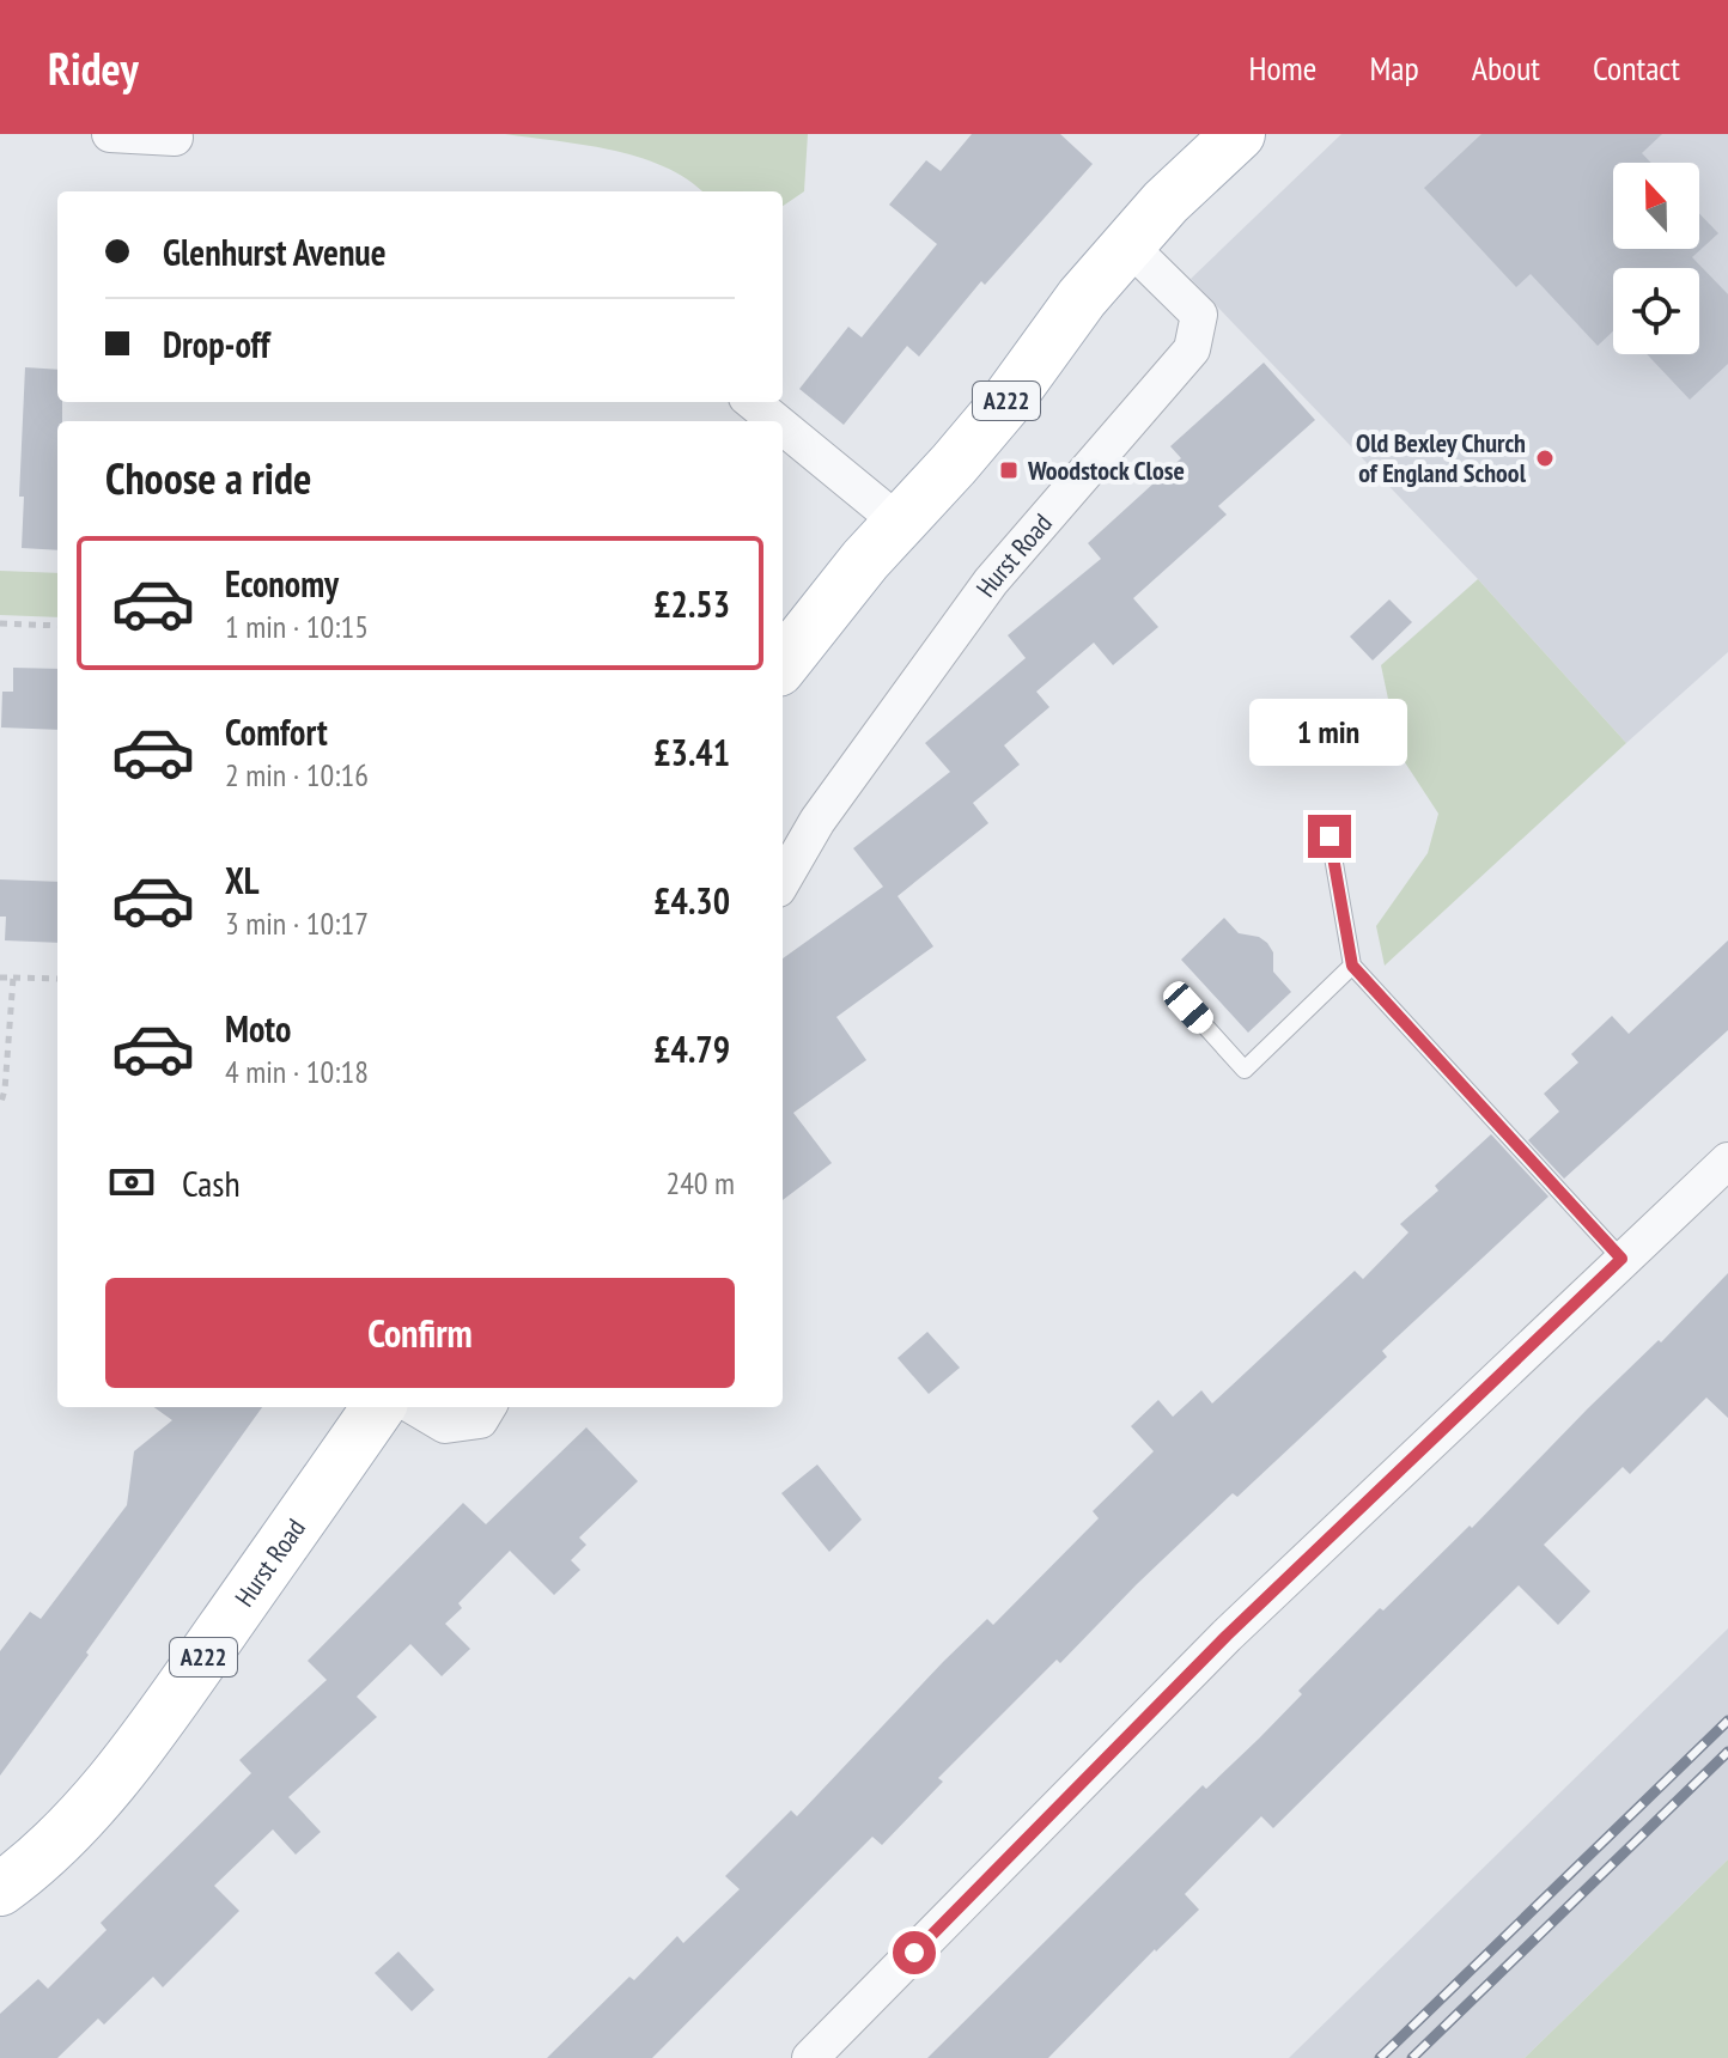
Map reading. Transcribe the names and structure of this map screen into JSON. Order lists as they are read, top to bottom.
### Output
{
  "streets": {
    "main road": ["A222", "Hurst Road"]
  },
  "crossings": [
    ["A222", "Hurst Road"]
  ],
  "places": {
    "other": ["Old Bexley Church of England School"],
    "transit": ["Woodstock Close"]
  },
  "north": "top",
  "page": {
    "header": "Ridey",
    "nav": [
      "Home",
      "Map",
      "About",
      "Contact"
    ],
    "banner": ["Glenhurst Avenue", "Drop-off"],
    "heading": "Choose a ride",
    "list": [
      {
        "name": "Economy",
        "note": "1 min · 10:15",
        "value": "£2.53"
      },
      {
        "name": "Comfort",
        "note": "2 min · 10:16",
        "value": "£3.41"
      },
      {
        "name": "XL",
        "note": "3 min · 10:17",
        "value": "£4.30"
      },
      {
        "name": "Moto",
        "note": "4 min · 10:18",
        "value": "£4.79"
      }
    ],
    "bubble": "1 min",
    "pay": ["Cash", "240 m"],
    "buttons": "Confirm"
  }
}
